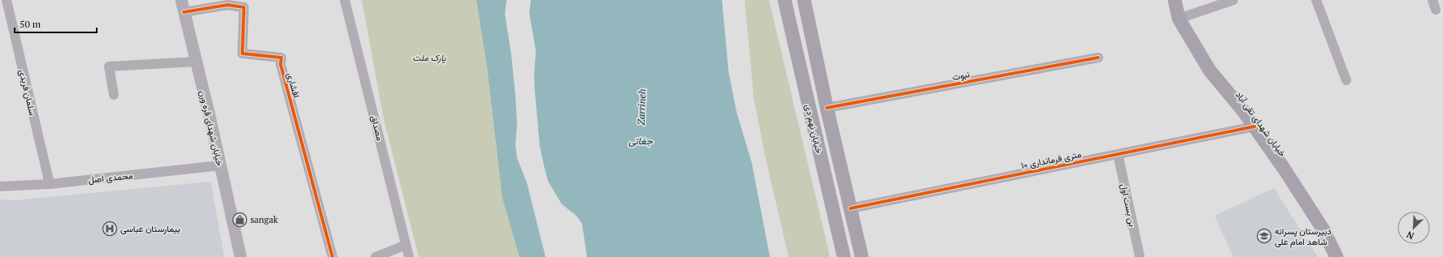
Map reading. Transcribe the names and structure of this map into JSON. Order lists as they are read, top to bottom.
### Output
{
  "streets": {
    "main road": ["خیابان شهدای تقی آباد", "خیابان نهم دی"],
    "street": [
      "نبوت",
      "افشاری",
      "سلمان فریدی",
      "خیابان شهدای قره ورن",
      "مصداق",
      "۱۰ متری فرمانداری",
      "محمدی اصل",
      "بن بست اول"
    ]
  },
  "crossings": [
    ["نبوت", "خیابان نهم دی"],
    ["افشاری", "خیابان شهدای قره ورن"],
    ["سلمان فریدی", "محمدی اصل"],
    ["خیابان شهدای تقی آباد", "۱۰ متری فرمانداری"],
    ["خیابان شهدای قره ورن", "محمدی اصل"],
    ["خیابان نهم دی", "۱۰ متری فرمانداری"],
    ["۱۰ متری فرمانداری", "بن بست اول"]
  ],
  "water": ["Zarrineh", "جغاتی"],
  "parks": ["پارک ملت"],
  "places": {
    "shop": ["sangak"],
    "hospital": ["بیمارستان عباسی"],
    "school or university": ["دبیرستان پسرانه شاهد امام علی"]
  },
  "scale_bar": "50 m",
  "north": "bottom left"
}
